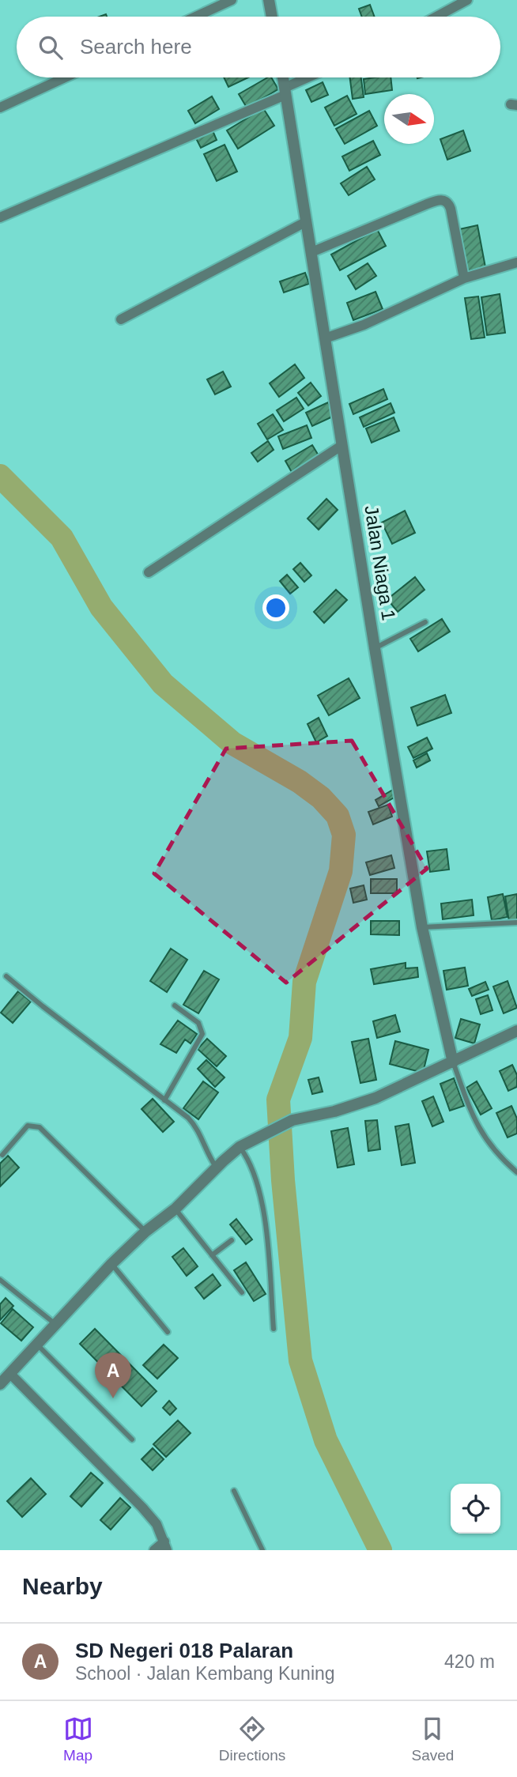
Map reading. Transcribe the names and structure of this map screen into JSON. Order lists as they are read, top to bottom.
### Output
{
  "streets": {
    "street": ["Jalan Niaga 1"]
  },
  "north": "right",
  "page": {
    "search": "Search here",
    "pins": "A",
    "heading": "Nearby",
    "list": [
      {
        "mark": "A",
        "name": "SD Negeri 018 Palaran",
        "note": "School · Jalan Kembang Kuning",
        "value": "420 m"
      }
    ],
    "nav": ["Map", "Directions", "Saved"]
  }
}
